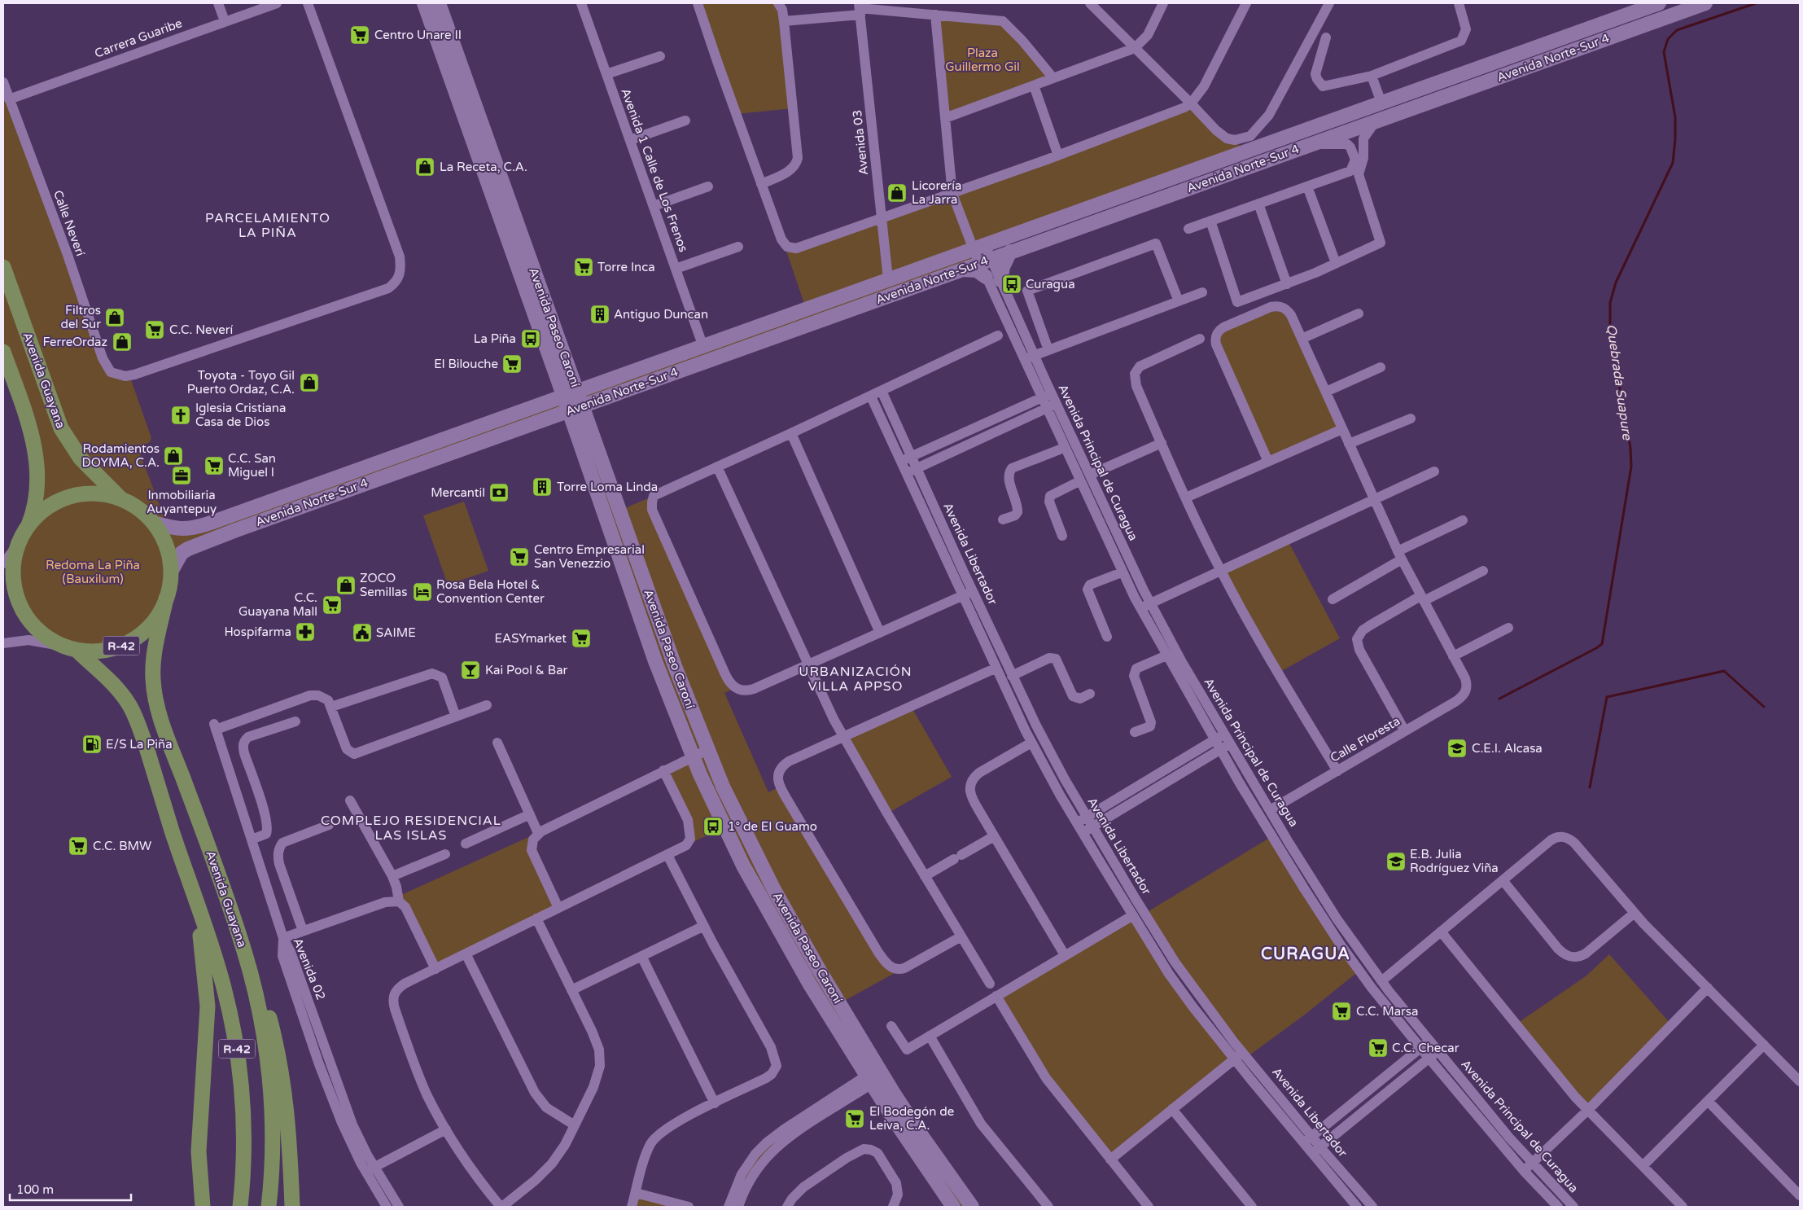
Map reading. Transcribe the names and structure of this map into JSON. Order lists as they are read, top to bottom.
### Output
{
  "streets": {
    "main road": [
      "Avenida Norte-Sur 4",
      "Avenida Paseo Caroní",
      "Avenida Guayana",
      "R-42"
    ],
    "street": [
      "Carrera Guaribe",
      "Avenida 03",
      "Avenida 1 Calle de Los Frenos",
      "Calle Neverí",
      "Avenida Principal de Curagua",
      "Avenida Libertador",
      "Calle Floresta",
      "Avenida 02"
    ]
  },
  "crossings": [
    ["Carrera Guaribe", "Calle Neverí"],
    ["Avenida Norte-Sur 4", "Avenida 03"],
    ["Avenida Norte-Sur 4", "Avenida 1 Calle de Los Frenos"],
    ["Avenida Norte-Sur 4", "Avenida Paseo Caroní"],
    ["Avenida Norte-Sur 4", "Avenida Principal de Curagua"],
    ["Avenida Norte-Sur 4", "R-42"],
    ["Avenida Guayana", "R-42"],
    ["Avenida Principal de Curagua", "Calle Floresta"]
  ],
  "districts": [
    "PARCELAMIENTO LA PIÑA",
    "URBANIZACIÓN VILLA APPSO",
    "COMPLEJO RESIDENCIAL LAS ISLAS",
    "CURAGUA"
  ],
  "water": ["Quebrada Suapure"],
  "parks": ["Plaza Guillermo Gil", "Redoma La Piña (Bauxilum)"],
  "places": {
    "supermarket": [
      "Centro Unare II",
      "Torre Inca",
      "C.C. Neverí",
      "El Bilouche",
      "C.C. San Miguel I",
      "Centro Empresarial San Venezzio",
      "C.C. Guayana Mall",
      "EASYmarket",
      "C.C. BMW",
      "C.C. Marsa",
      "C.C. Checar",
      "El Bodegón de Leiva, C.A."
    ],
    "shop": [
      "La Receta, C.A.",
      "Licorería La Jarra",
      "Filtros del Sur",
      "FerreOrdaz",
      "Toyota - Toyo Gil Puerto Ordaz, C.A.",
      "Rodamientos DOYMA, C.A.",
      "ZOCO Semillas"
    ],
    "bus stop": ["Curagua", "La Piña", "1° de El Guamo"],
    "building": ["Antiguo Duncan", "Torre Loma Linda"],
    "church": ["Iglesia Cristiana Casa de Dios"],
    "office": ["Inmobiliaria Auyantepuy"],
    "bank": ["Mercantil"],
    "hotel": ["Rosa Bela Hotel & Convention Center"],
    "pharmacy": ["Hospifarma"],
    "public building": ["SAIME"],
    "bar": ["Kai Pool & Bar"],
    "fuel station": ["E/S La Piña"],
    "school or university": ["C.E.I. Alcasa", "E.B. Julia Rodríguez Viña"]
  },
  "scale_bar": "100 m"
}
